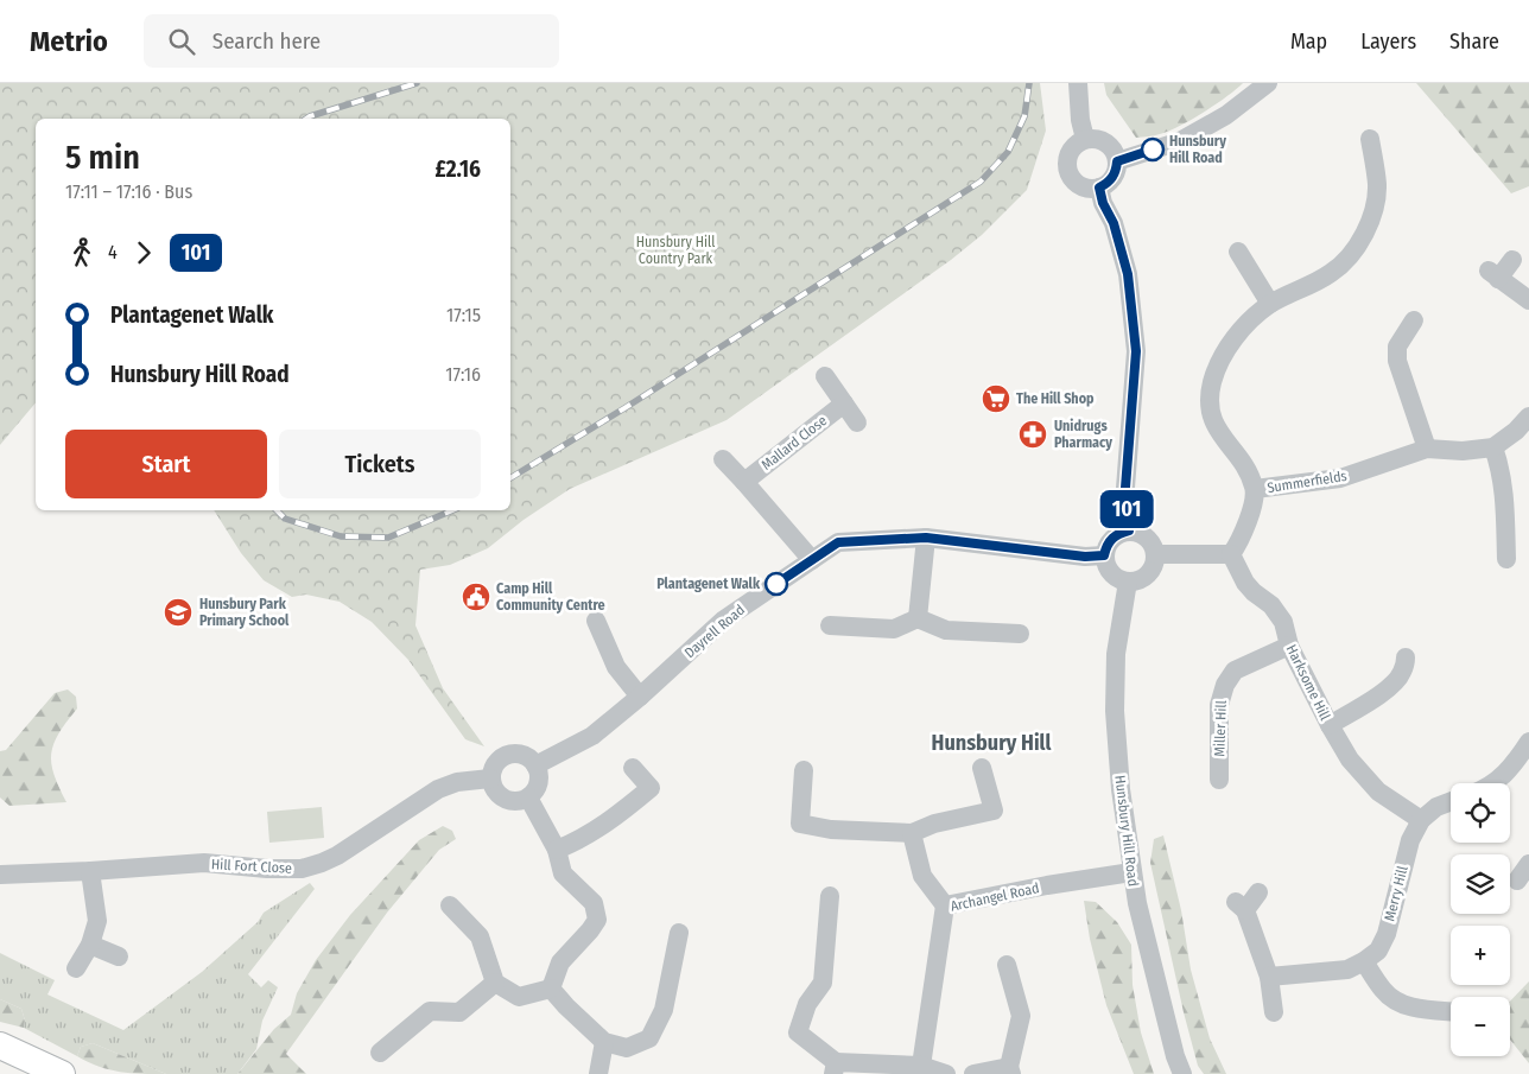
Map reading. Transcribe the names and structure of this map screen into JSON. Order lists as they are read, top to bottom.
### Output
{
  "streets": {
    "street": [
      "Mallard Close",
      "Summerfields",
      "Dayrell Road",
      "Harksome Hill",
      "Miller Hill",
      "Hunsbury Hill Road",
      "Hill Fort Close",
      "Merry Hill",
      "Archangel Road"
    ]
  },
  "crossings": [
    ["Dayrell Road", "Hunsbury Hill Road"],
    ["Dayrell Road", "Hill Fort Close"],
    ["Harksome Hill", "Miller Hill"],
    ["Harksome Hill", "Merry Hill"],
    ["Hunsbury Hill Road", "Archangel Road"]
  ],
  "districts": ["Hunsbury Hill"],
  "parks": ["Hunsbury Hill Country Park"],
  "places": {
    "other": ["Hunsbury Hill Road", "Plantagenet Walk"],
    "supermarket": ["The Hill Shop"],
    "pharmacy": ["Unidrugs Pharmacy"],
    "public building": ["Camp Hill Community Centre"],
    "school or university": ["Hunsbury Park Primary School"]
  },
  "lines": ["bus line 101"],
  "page": {
    "header": "Metrio",
    "search": "Search here",
    "nav": ["Map", "Layers", "Share"],
    "on_map": "101",
    "heading": ["5 min", "17:11 – 17:16 · Bus", "£2.16"],
    "legs": ["4", "101"],
    "list": [
      {
        "name": "Plantagenet Walk",
        "value": "17:15"
      },
      {
        "name": "Hunsbury Hill Road",
        "value": "17:16"
      }
    ],
    "buttons": ["Start", "Tickets"],
    "map_buttons": ["+", "−"]
  }
}
